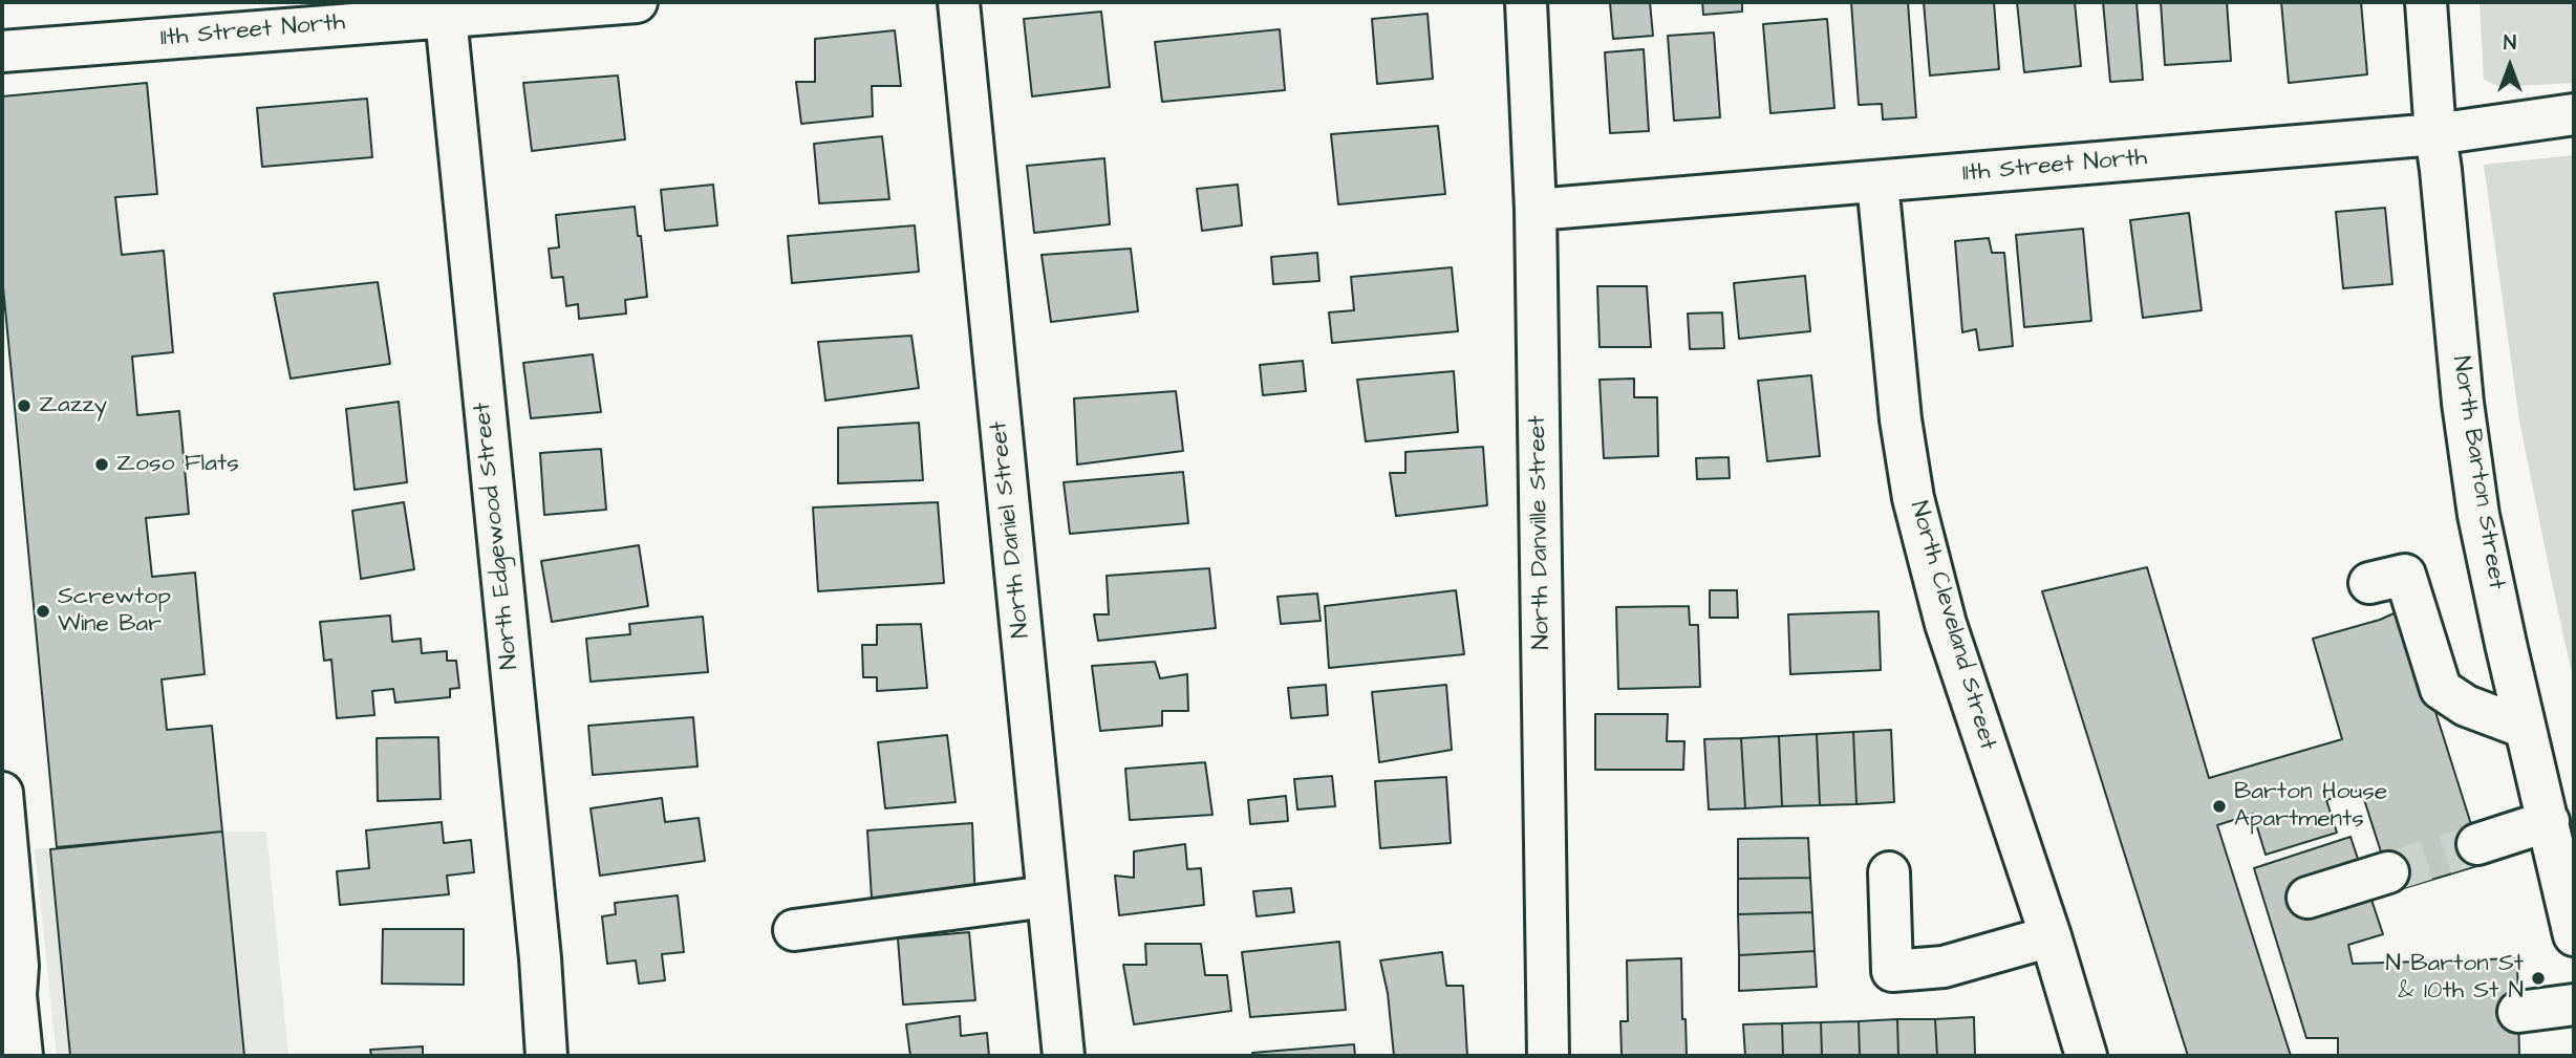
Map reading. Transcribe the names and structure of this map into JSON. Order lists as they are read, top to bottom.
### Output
{
  "streets": {
    "street": [
      "11th Street North",
      "North Barton Street",
      "North Daniel Street",
      "North Danville Street",
      "North Edgewood Street",
      "North Cleveland Street"
    ]
  },
  "crossings": [
    ["11th Street North", "North Barton Street"],
    ["11th Street North", "North Danville Street"],
    ["11th Street North", "North Edgewood Street"],
    ["11th Street North", "North Cleveland Street"]
  ],
  "places": [
    "Zazzy",
    "Zoso Flats",
    "Screwtop Wine Bar",
    "Barton House Apartments",
    "N Barton St & 10th St N"
  ],
  "north": "top"
}
